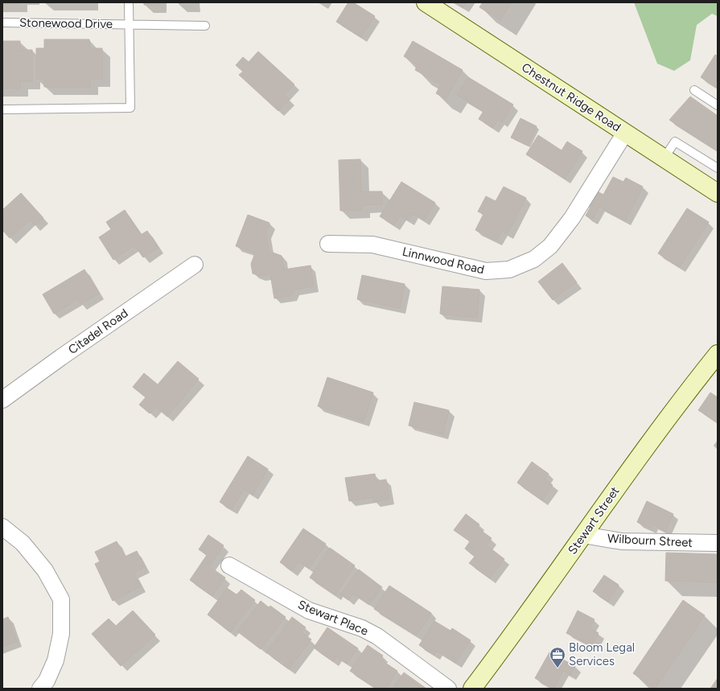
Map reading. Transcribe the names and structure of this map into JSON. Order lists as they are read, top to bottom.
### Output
{
  "streets": {
    "street": [
      "Chestnut Ridge Road",
      "Linnwood Road",
      "Citadel Road",
      "Stewart Street",
      "Wilbourn Street",
      "Stewart Place"
    ],
    "lane": ["Stonewood Drive"]
  },
  "crossings": [
    ["Chestnut Ridge Road", "Linnwood Road"],
    ["Stewart Street", "Wilbourn Street"]
  ],
  "places": {
    "office": ["Bloom Legal Services"]
  }
}
